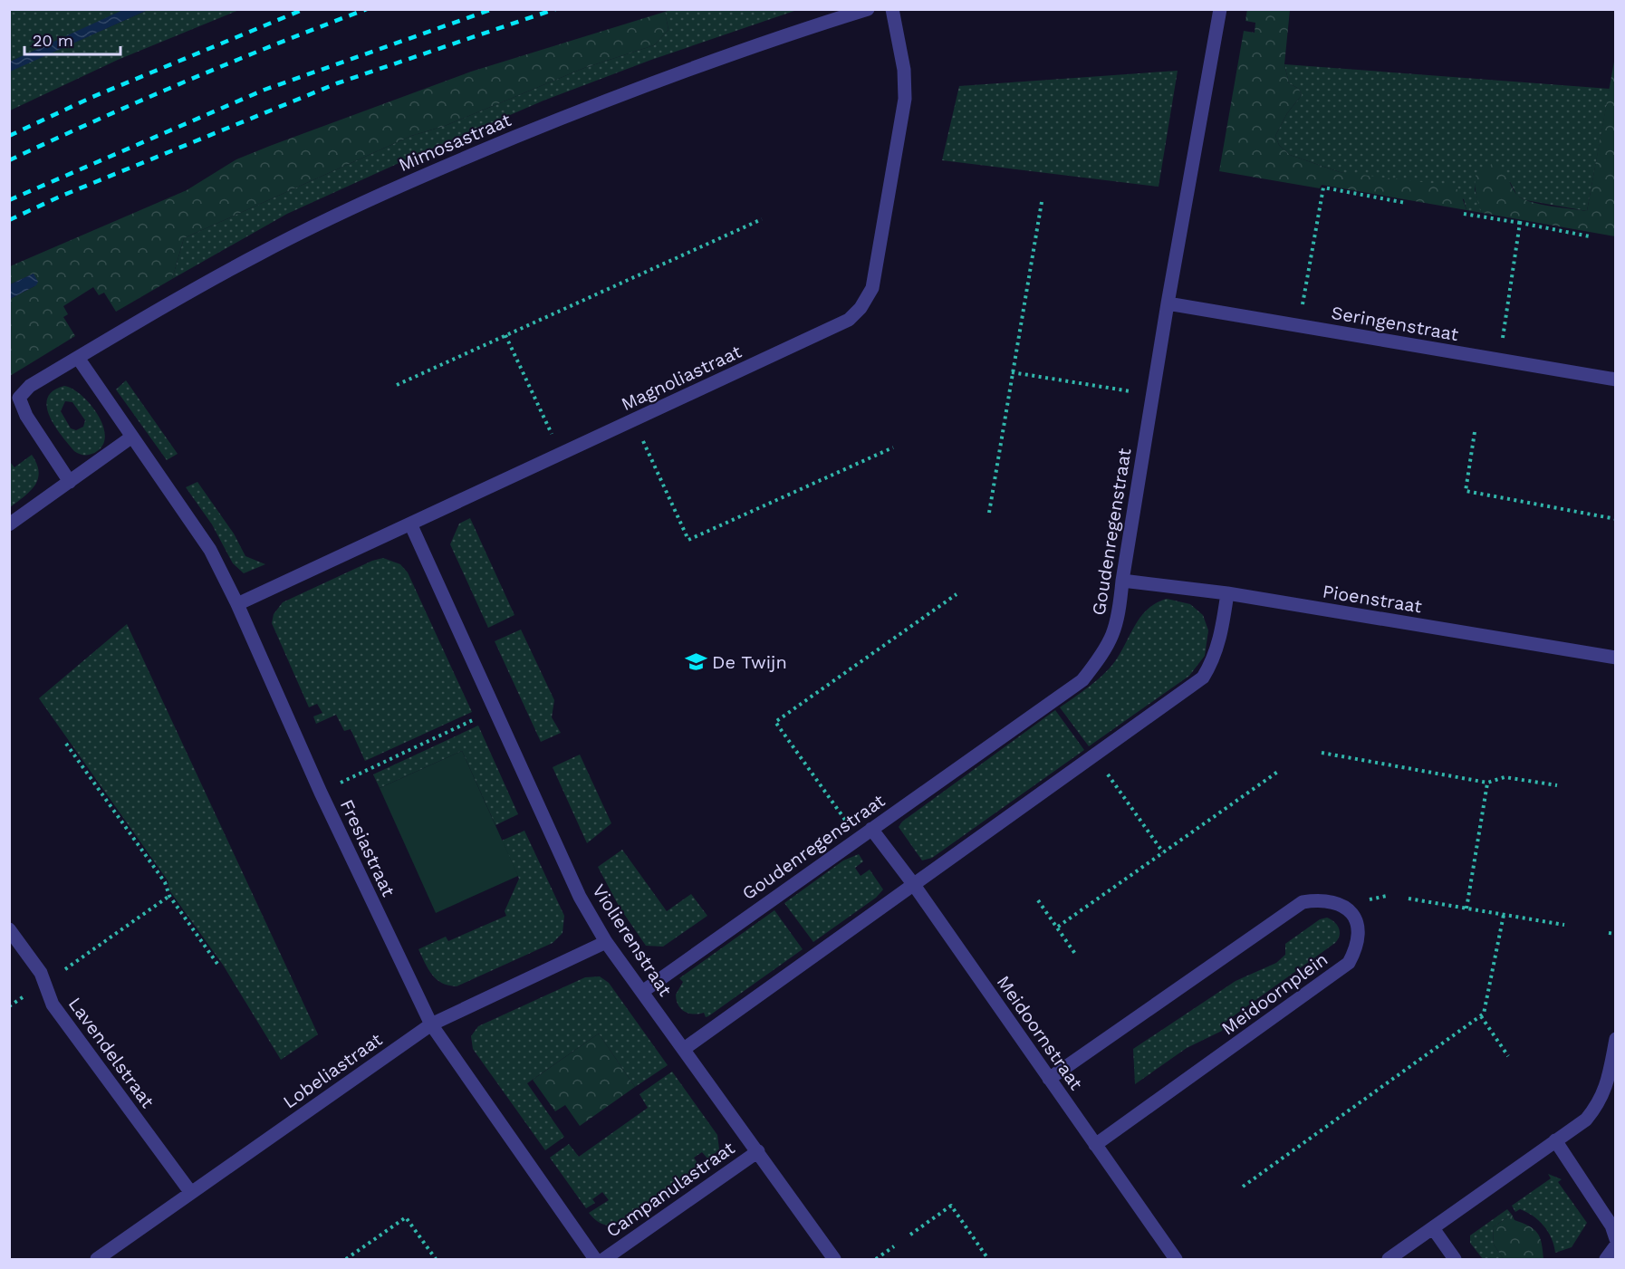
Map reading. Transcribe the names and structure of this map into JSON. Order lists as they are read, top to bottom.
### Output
{
  "streets": {
    "street": [
      "Mimosastraat",
      "Seringenstraat",
      "Magnoliastraat",
      "Goudenregenstraat",
      "Pioenstraat",
      "Fresiastraat",
      "Violierenstraat",
      "Meidoornplein",
      "Meidoornstraat",
      "Lavendelstraat",
      "Lobeliastraat",
      "Campanulastraat"
    ]
  },
  "crossings": [
    ["Seringenstraat", "Goudenregenstraat"],
    ["Magnoliastraat", "Fresiastraat"],
    ["Magnoliastraat", "Violierenstraat"],
    ["Goudenregenstraat", "Pioenstraat"],
    ["Goudenregenstraat", "Violierenstraat"],
    ["Goudenregenstraat", "Meidoornstraat"],
    ["Fresiastraat", "Lobeliastraat"],
    ["Violierenstraat", "Lobeliastraat"],
    ["Violierenstraat", "Campanulastraat"],
    ["Meidoornplein", "Meidoornstraat"],
    ["Lavendelstraat", "Lobeliastraat"]
  ],
  "places": {
    "school or university": ["De Twijn"]
  },
  "scale_bar": "20 m"
}
